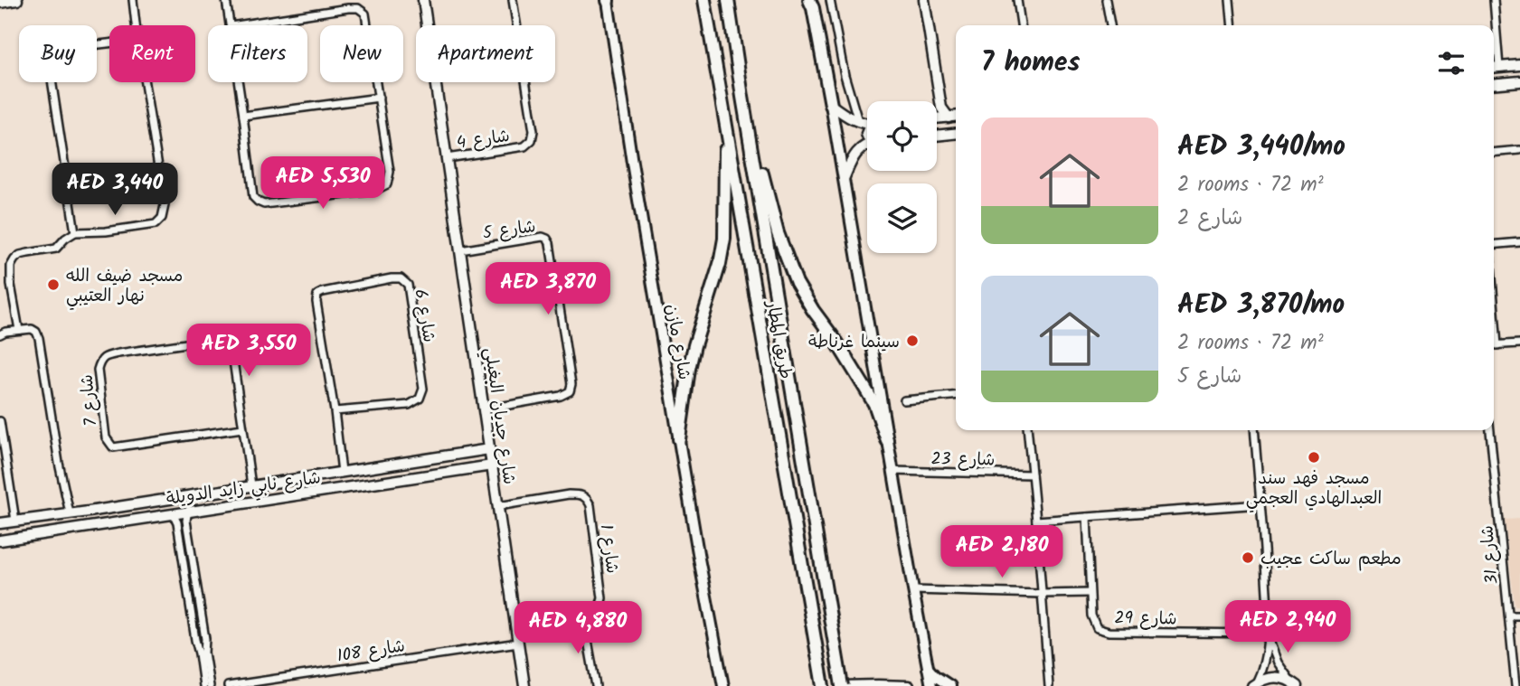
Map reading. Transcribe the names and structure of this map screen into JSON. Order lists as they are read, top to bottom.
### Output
{
  "streets": {
    "highway": ["طريق المطار"],
    "main road": ["شارع مازن"],
    "street": [
      "شارع 4",
      "شارع 5",
      "شارع 6",
      "شارع 7",
      "شارع جديان البغيلي",
      "شارع 23",
      "شارع نابي زايد الدويلة",
      "شارع 1",
      "شارع 31",
      "شارع 29",
      "شارع 108"
    ]
  },
  "crossings": [
    ["شارع 4", "شارع جديان البغيلي"],
    ["شارع 5", "شارع جديان البغيلي"],
    ["شارع 6", "شارع نابي زايد الدويلة"],
    ["شارع 7", "شارع نابي زايد الدويلة"],
    ["شارع جديان البغيلي", "شارع نابي زايد الدويلة"],
    ["شارع جديان البغيلي", "شارع 1"],
    ["شارع جديان البغيلي", "شارع 108"]
  ],
  "places": [
    "مسجد ضيف الله نهار العتيبي",
    "سينما غرناطة",
    "مسجد فهد سند العبدالهادي العجمي",
    "مطعم ساكت عجيب"
  ],
  "page": {
    "chip": [
      "Buy",
      "Rent",
      "Filters",
      "New",
      "Apartment"
    ],
    "heading": "7 homes",
    "list": [
      {
        "name": "AED 3,440/mo",
        "note": "2 rooms · 72 m² · شارع 2"
      },
      {
        "name": "AED 3,870/mo",
        "note": "2 rooms · 72 m² · شارع 5"
      }
    ],
    "price": [
      "AED 5,530",
      "AED 3,440",
      "AED 3,870",
      "AED 3,550",
      "AED 2,180",
      "AED 2,940",
      "AED 4,880"
    ]
  }
}
